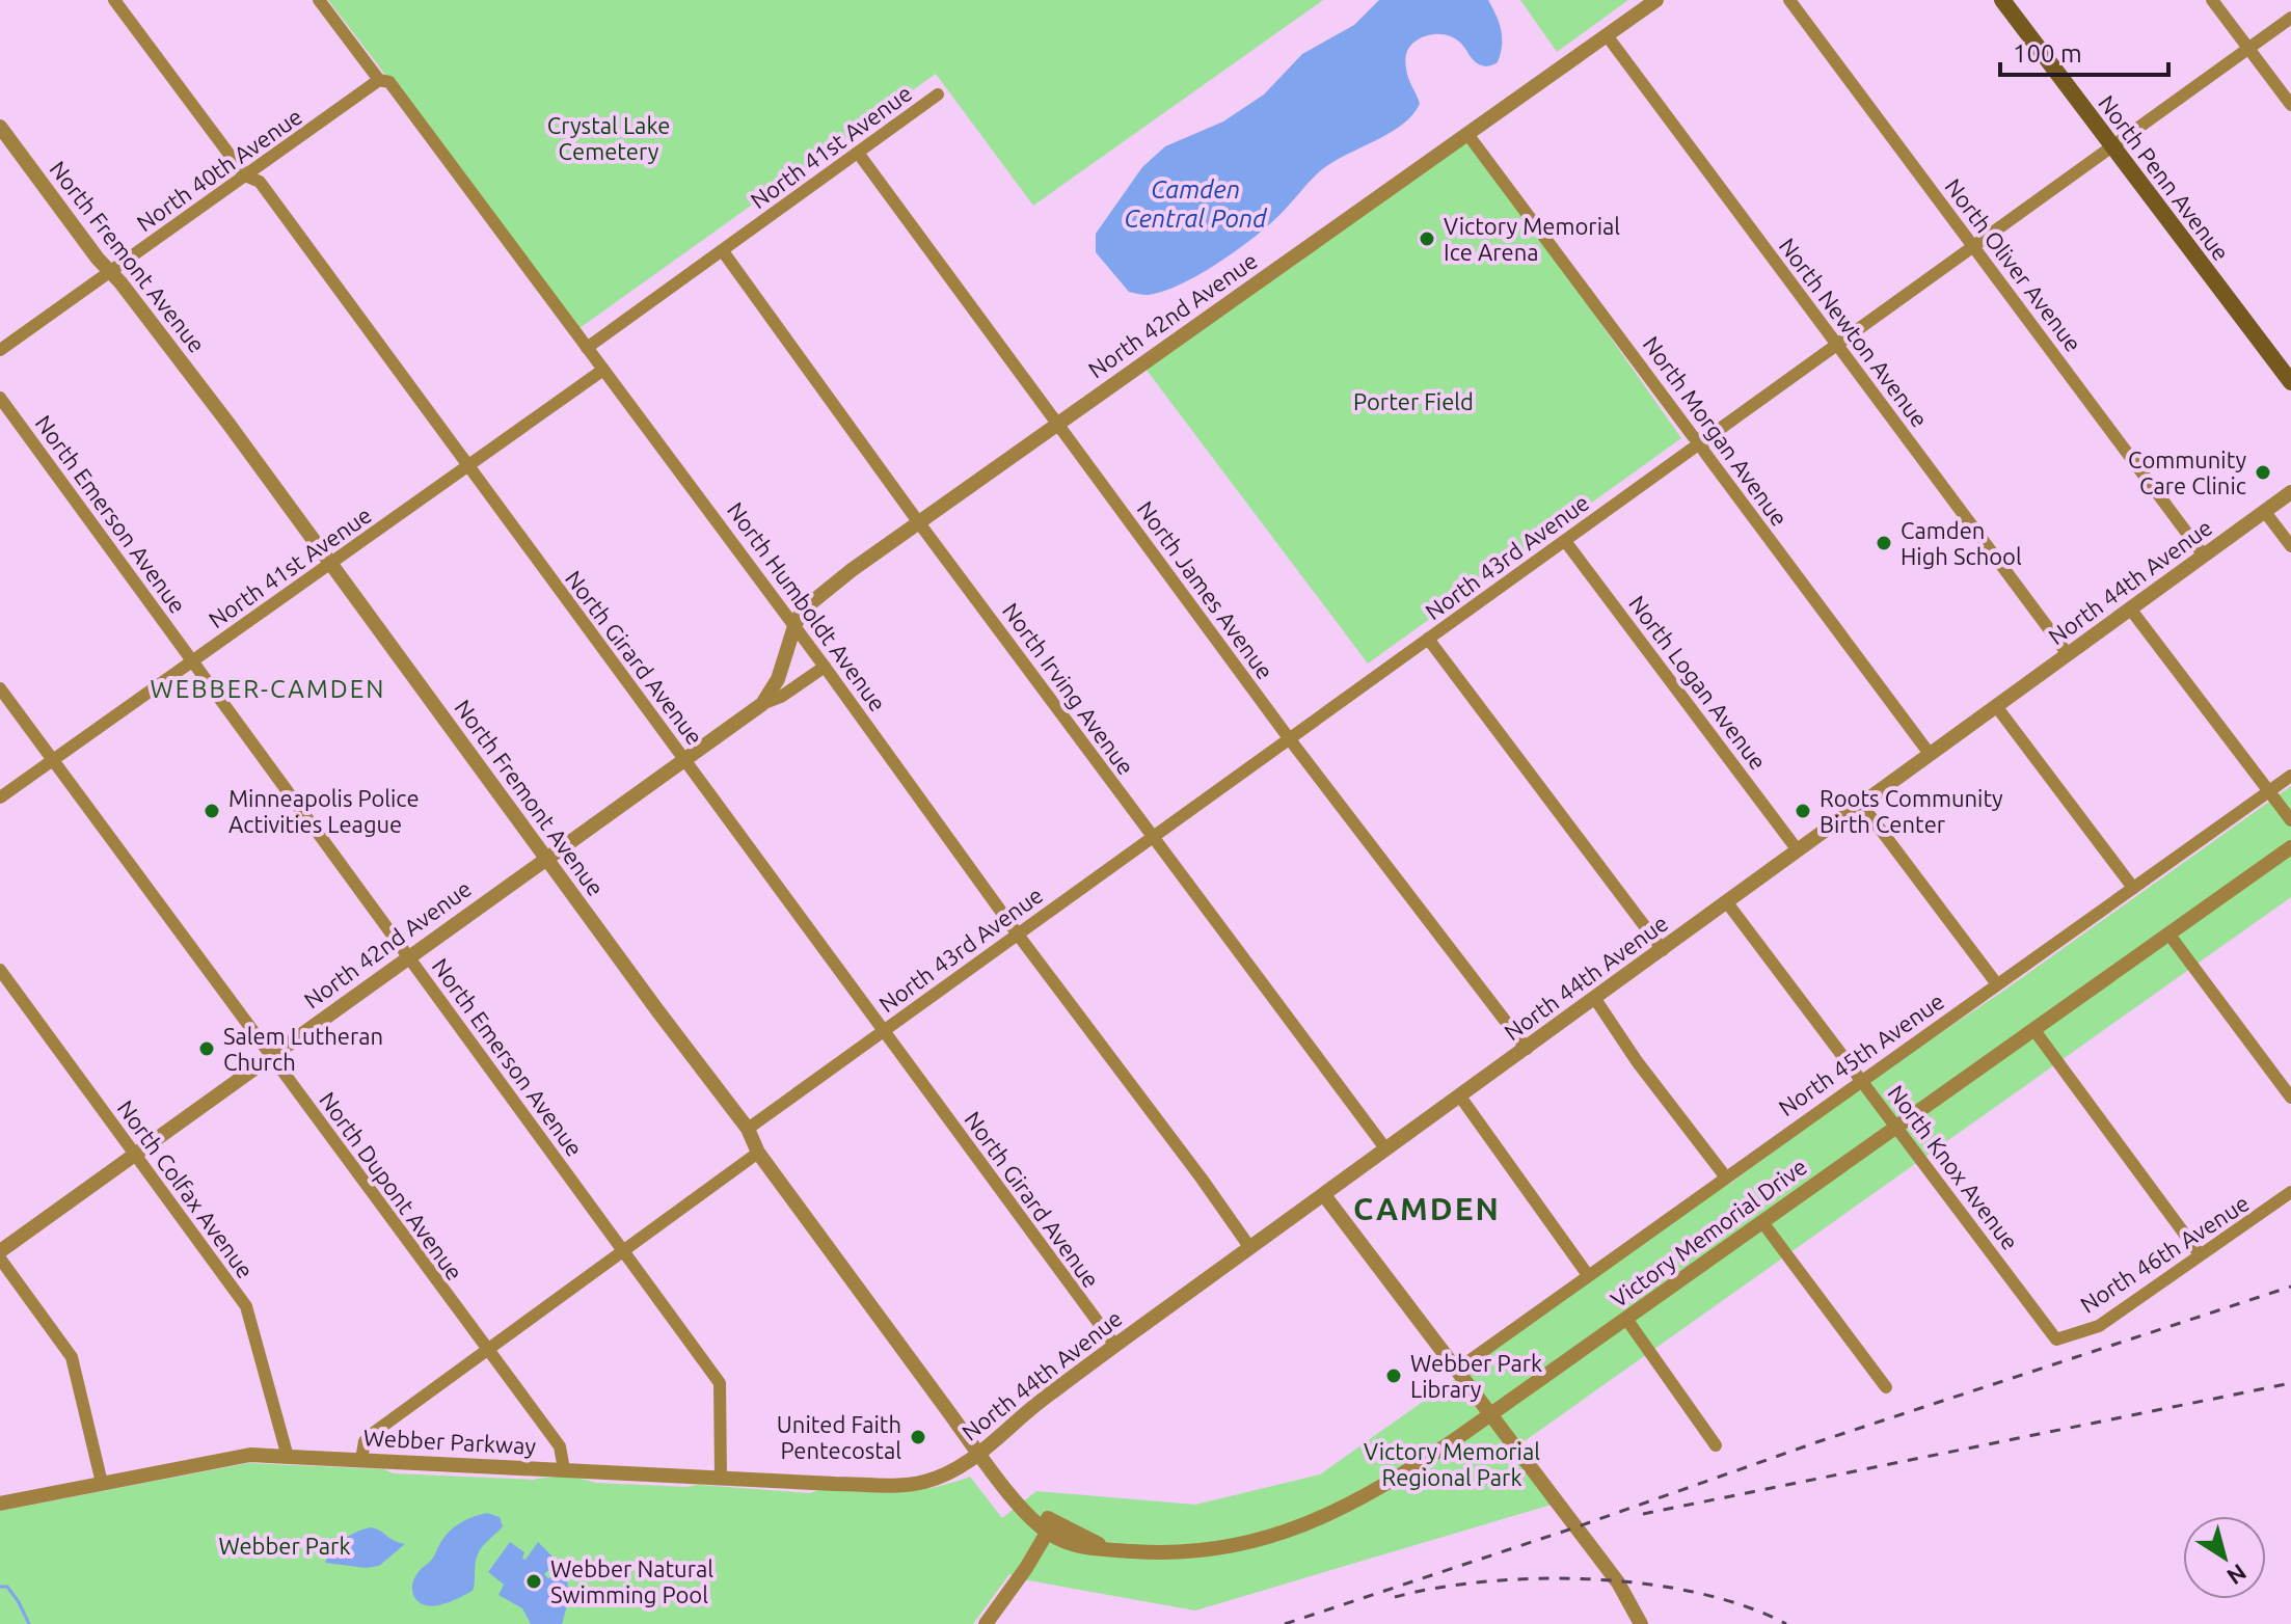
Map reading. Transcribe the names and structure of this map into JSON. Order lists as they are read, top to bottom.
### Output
{
  "streets": {
    "main road": ["North Penn Avenue"],
    "street": [
      "North 41st Avenue",
      "North 40th Avenue",
      "North Fremont Avenue",
      "North Oliver Avenue",
      "North 42nd Avenue",
      "North Newton Avenue",
      "North Morgan Avenue",
      "North Emerson Avenue",
      "North 43rd Avenue",
      "North 44th Avenue",
      "North James Avenue",
      "North Humboldt Avenue",
      "North Girard Avenue",
      "North Logan Avenue",
      "North Irving Avenue",
      "North 45th Avenue",
      "North Knox Avenue",
      "North Dupont Avenue",
      "North Colfax Avenue",
      "Victory Memorial Drive",
      "North 46th Avenue",
      "Webber Parkway"
    ]
  },
  "crossings": [
    ["North 41st Avenue", "North Fremont Avenue"],
    ["North 41st Avenue", "North Emerson Avenue"],
    ["North 41st Avenue", "North James Avenue"],
    ["North 41st Avenue", "North Humboldt Avenue"],
    ["North 41st Avenue", "North Girard Avenue"],
    ["North 41st Avenue", "North Irving Avenue"],
    ["North 41st Avenue", "North Dupont Avenue"],
    ["North 40th Avenue", "North Fremont Avenue"],
    ["North 40th Avenue", "North Humboldt Avenue"],
    ["North 40th Avenue", "North Girard Avenue"],
    ["North Penn Avenue", "North 43rd Avenue"],
    ["North Fremont Avenue", "North 42nd Avenue"],
    ["North Fremont Avenue", "North 43rd Avenue"],
    ["North Fremont Avenue", "North 44th Avenue"],
    ["North Fremont Avenue", "Victory Memorial Drive"],
    ["North Oliver Avenue", "North 43rd Avenue"],
    ["North Oliver Avenue", "North 44th Avenue"],
    ["North 42nd Avenue", "North Newton Avenue"],
    ["North 42nd Avenue", "North Morgan Avenue"],
    ["North 42nd Avenue", "North Emerson Avenue"],
    ["North 42nd Avenue", "North James Avenue"],
    ["North 42nd Avenue", "North Humboldt Avenue"],
    ["North 42nd Avenue", "North Girard Avenue"],
    ["North 42nd Avenue", "North Irving Avenue"],
    ["North 42nd Avenue", "North Dupont Avenue"],
    ["North 42nd Avenue", "North Colfax Avenue"],
    ["North Newton Avenue", "North 43rd Avenue"],
    ["North Newton Avenue", "North 44th Avenue"],
    ["North Morgan Avenue", "North 43rd Avenue"],
    ["North Morgan Avenue", "North 44th Avenue"],
    ["North Emerson Avenue", "Webber Parkway"],
    ["North 43rd Avenue", "North James Avenue"],
    ["North 43rd Avenue", "North Humboldt Avenue"],
    ["North 43rd Avenue", "North Girard Avenue"],
    ["North 43rd Avenue", "North Logan Avenue"],
    ["North 43rd Avenue", "North Irving Avenue"],
    ["North 44th Avenue", "North James Avenue"],
    ["North 44th Avenue", "North Humboldt Avenue"],
    ["North 44th Avenue", "North Girard Avenue"],
    ["North 44th Avenue", "North Logan Avenue"],
    ["North 44th Avenue", "North Irving Avenue"],
    ["North 44th Avenue", "North Knox Avenue"],
    ["North 44th Avenue", "Webber Parkway"],
    ["North 45th Avenue", "North Knox Avenue"],
    ["North Knox Avenue", "Victory Memorial Drive"],
    ["North Knox Avenue", "North 46th Avenue"],
    ["North Dupont Avenue", "Webber Parkway"],
    ["North Colfax Avenue", "Webber Parkway"]
  ],
  "districts": ["WEBBER-CAMDEN", "CAMDEN"],
  "water": ["Camden Central Pond"],
  "parks": [
    "Crystal Lake Cemetery",
    "Porter Field",
    "Victory Memorial Regional Park",
    "Webber Park"
  ],
  "places": [
    "Victory Memorial Ice Arena",
    "Community Care Clinic",
    "Camden High School",
    "Minneapolis Police Activities League",
    "Roots Community Birth Center",
    "Salem Lutheran Church",
    "Webber Park Library",
    "United Faith Pentecostal",
    "Webber Natural Swimming Pool"
  ],
  "scale_bar": "100 m",
  "north": "bottom right"
}
